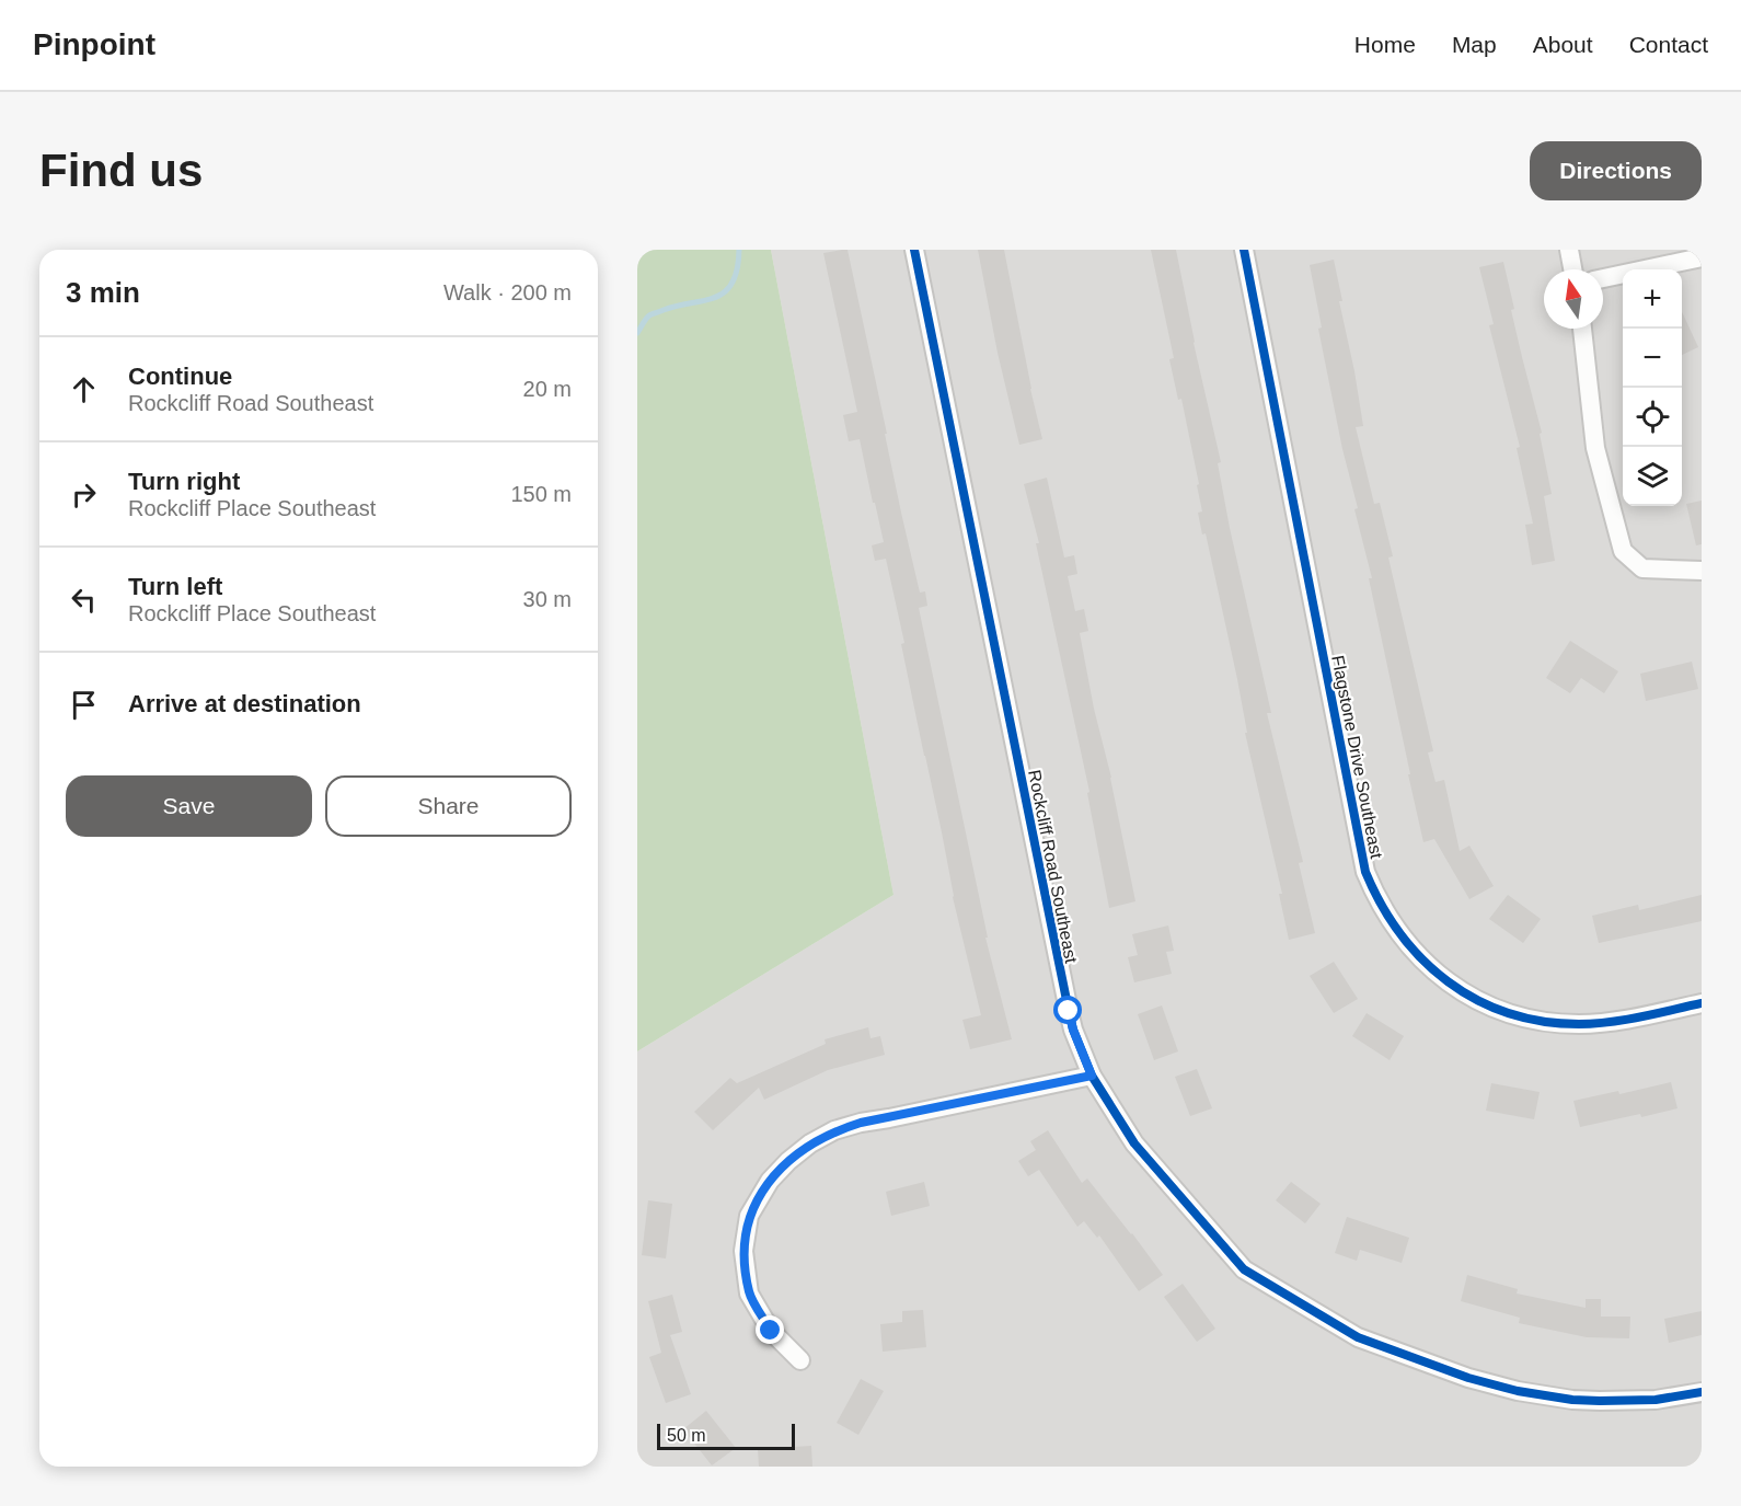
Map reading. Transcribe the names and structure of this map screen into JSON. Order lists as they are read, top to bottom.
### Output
{
  "streets": {
    "street": ["Flagstone Drive Southeast", "Rockcliff Road Southeast"]
  },
  "scale_bar": "50 m",
  "north": "top",
  "page": {
    "header": "Pinpoint",
    "nav": [
      "Home",
      "Map",
      "About",
      "Contact"
    ],
    "buttons": [
      "Directions",
      ["Save", "Share"]
    ],
    "title": "Find us",
    "heading": ["3 min", "Walk · 200 m"],
    "map_buttons": ["+", "−"],
    "list": [
      ["Continue", "Rockcliff Road Southeast", "20 m"],
      ["Turn right", "Rockcliff Place Southeast", "150 m"],
      ["Turn left", "Rockcliff Place Southeast", "30 m"],
      "Arrive at destination"
    ],
    "scale": "50 m"
  }
}
